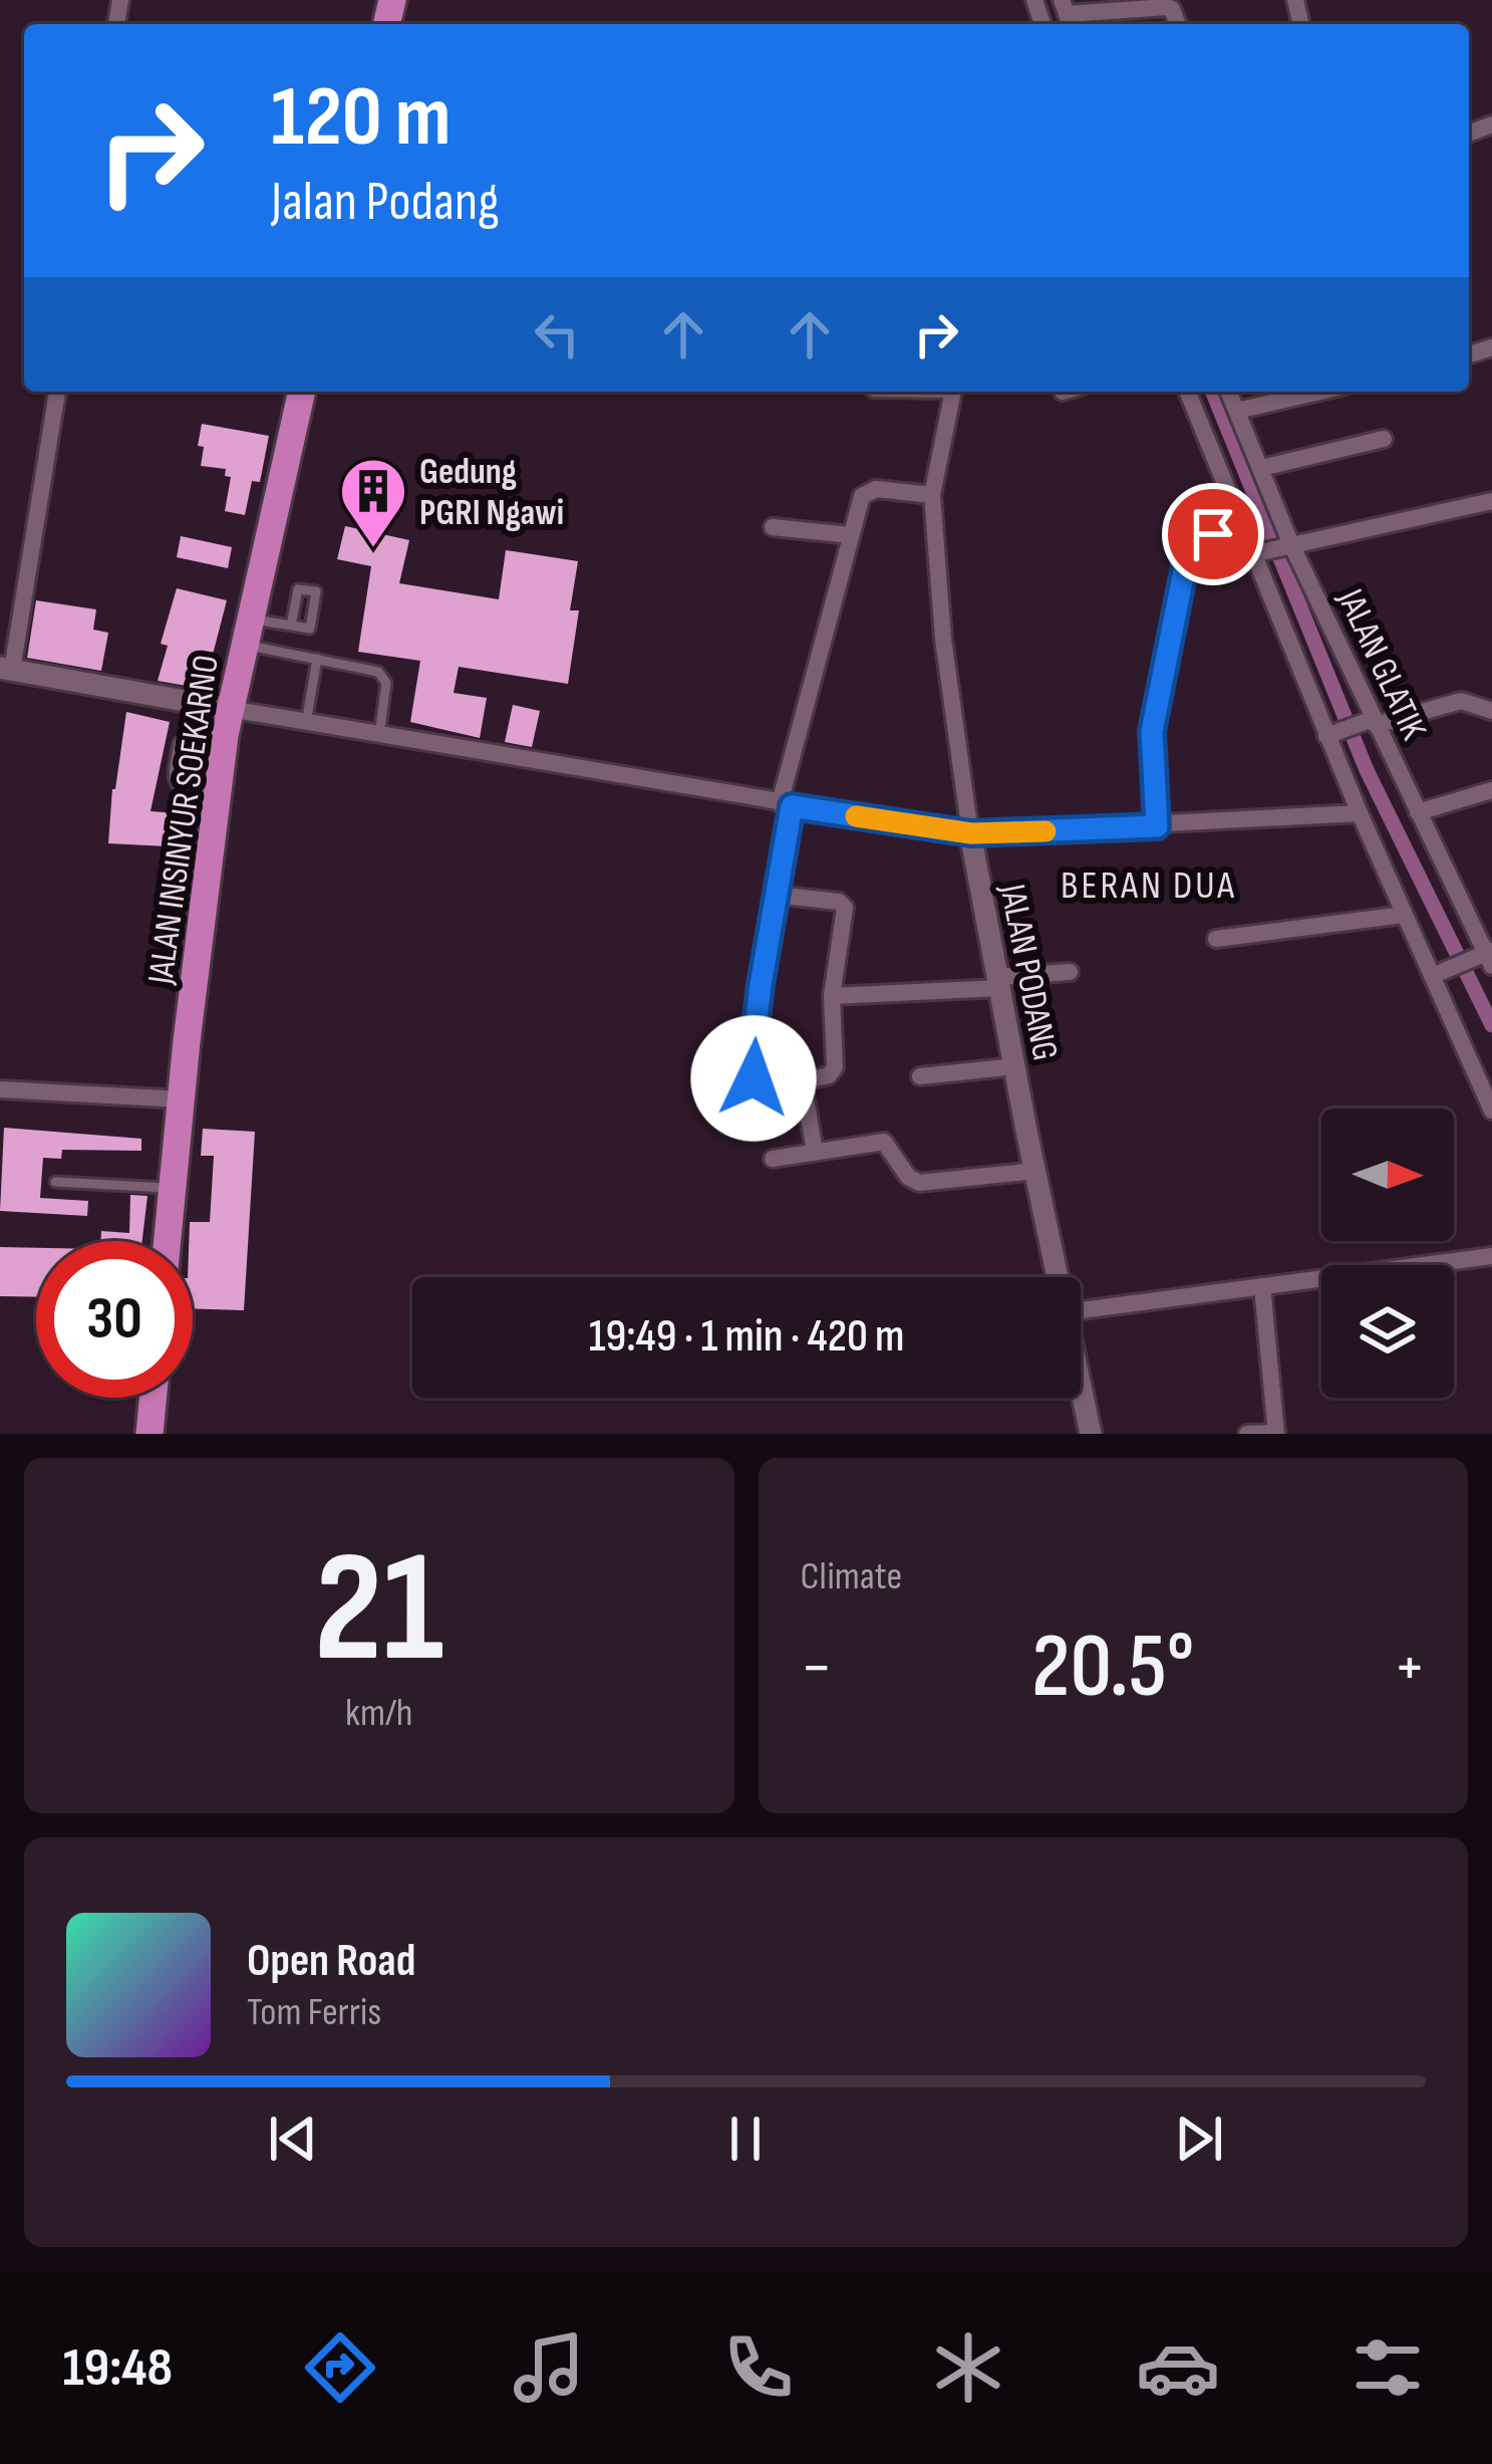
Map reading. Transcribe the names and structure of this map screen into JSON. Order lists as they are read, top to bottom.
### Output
{
  "streets": {
    "highway": ["JALAN INSINYUR SOEKARNO"],
    "street": ["JALAN GLATIK", "JALAN PODANG"]
  },
  "districts": ["BERAN DUA"],
  "places": {
    "building": ["Gedung PGRI Ngawi"]
  },
  "north": "right",
  "page": {
    "turn": ["120 m", "Jalan Podang"],
    "limit": "30",
    "trip": "19:49 · 1 min · 420 m",
    "tile": [
      ["21", "km/h"],
      "Climate"
    ],
    "heat": ["−", "20.5°", "+"],
    "song": ["Open Road", "Tom Ferris"],
    "tabs": "19:48"
  }
}
